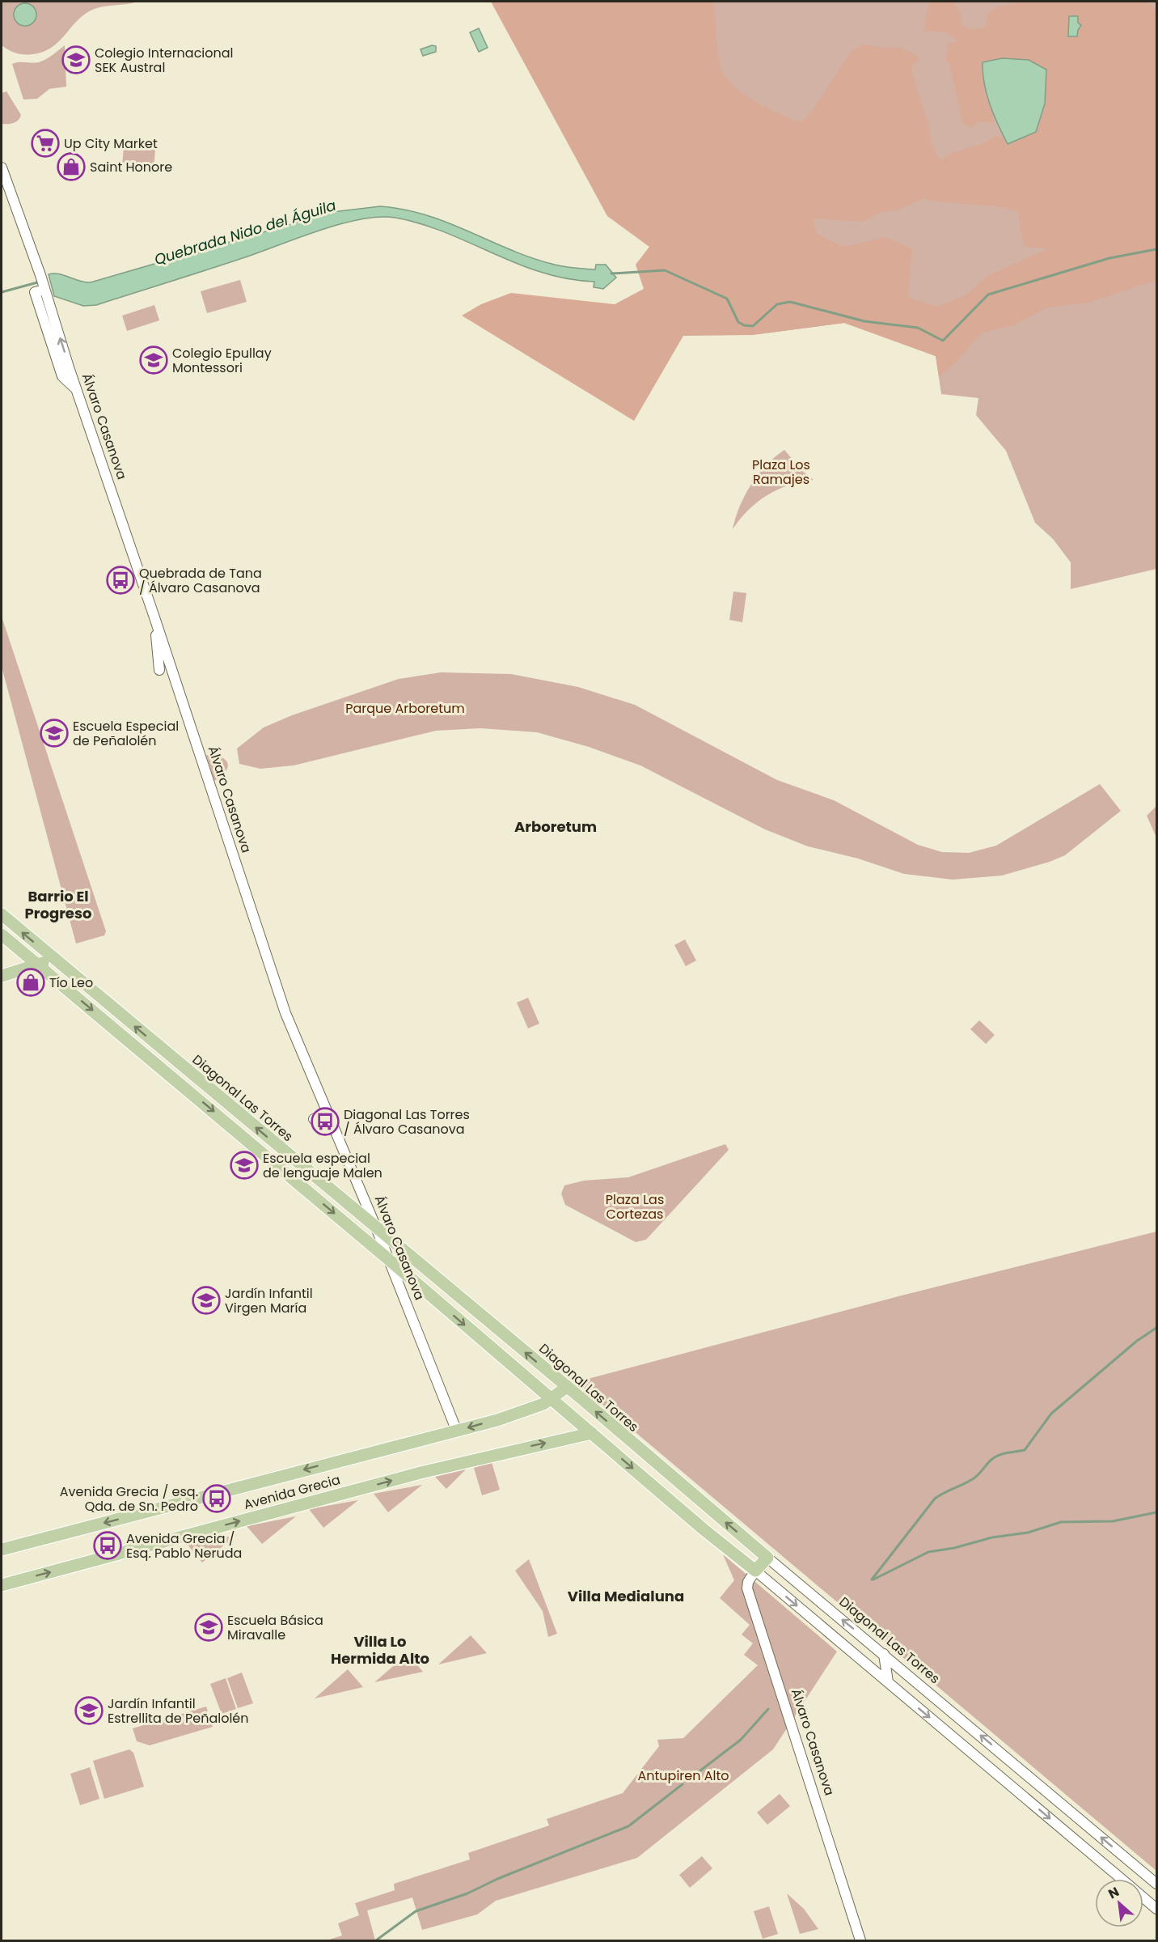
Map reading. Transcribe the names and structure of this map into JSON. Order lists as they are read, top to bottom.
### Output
{
  "streets": {
    "main road": ["Álvaro Casanova", "Diagonal Las Torres", "Avenida Grecia"]
  },
  "crossings": [
    ["Álvaro Casanova", "Diagonal Las Torres"],
    ["Álvaro Casanova", "Avenida Grecia"],
    ["Diagonal Las Torres", "Avenida Grecia"]
  ],
  "districts": [
    "Arboretum",
    "Barrio El Progreso",
    "Villa Medialuna",
    "Villa Lo Hermida Alto"
  ],
  "water": ["Quebrada Nido del Águila"],
  "parks": [
    "Plaza Los Ramajes",
    "Parque Arboretum",
    "Plaza Las Cortezas",
    "Antupiren Alto"
  ],
  "places": {
    "school or university": [
      "Colegio Internacional SEK Austral",
      "Colegio Epullay Montessori",
      "Escuela Especial de Peñalolén",
      "Escuela especial de lenguaje Malen",
      "Jardín Infantil Virgen María",
      "Escuela Básica Miravalle",
      "Jardín Infantil Estrellita de Peñalolén"
    ],
    "supermarket": ["Up City Market"],
    "shop": ["Saint Honore", "Tío Leo"],
    "bus stop": [
      "Quebrada de Tana / Álvaro Casanova",
      "Diagonal Las Torres / Álvaro Casanova",
      "Avenida Grecia / esq. Qda. de Sn. Pedro",
      "Avenida Grecia / Esq. Pablo Neruda"
    ]
  },
  "north": "top left"
}
